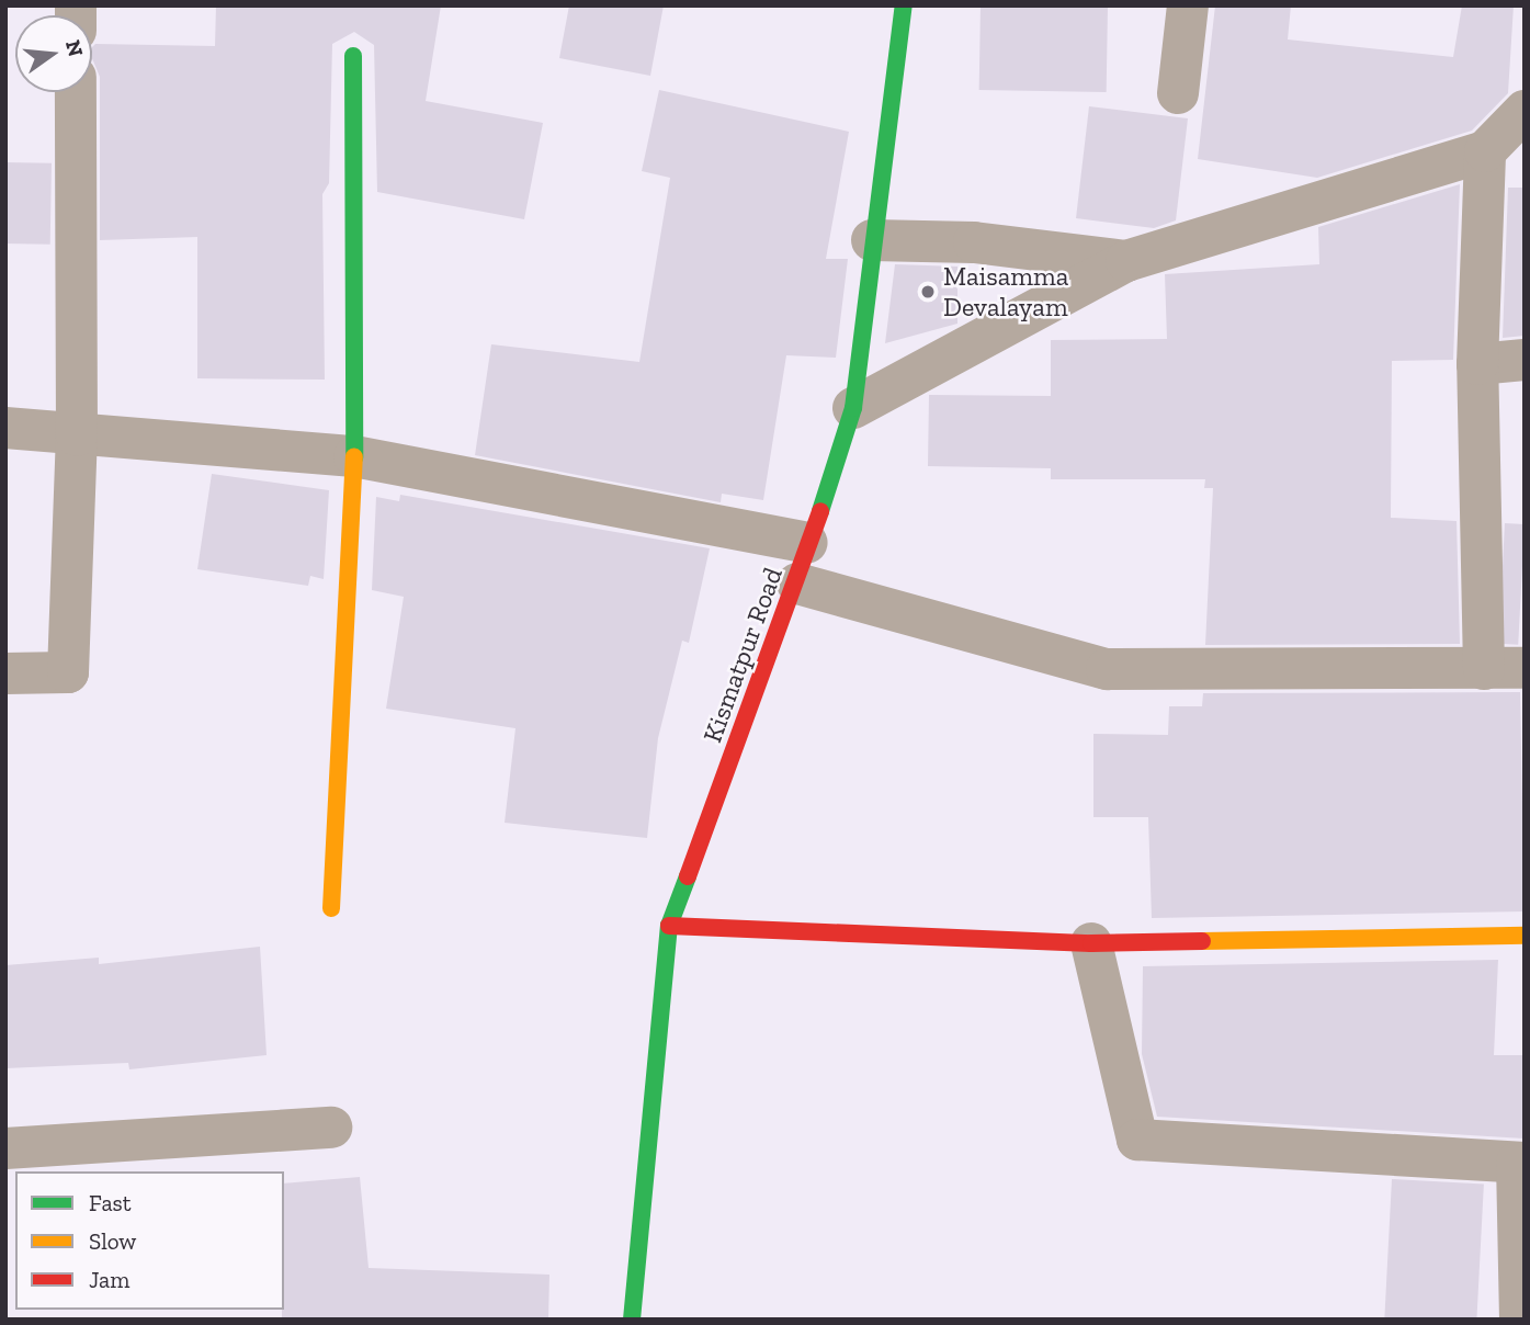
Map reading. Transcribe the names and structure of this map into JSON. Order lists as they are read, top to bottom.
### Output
{
  "streets": {
    "street": ["Kismatpur Road"]
  },
  "places": ["Maisamma Devalayam"],
  "legend": ["Fast", "Slow", "Jam"],
  "north": "right"
}
